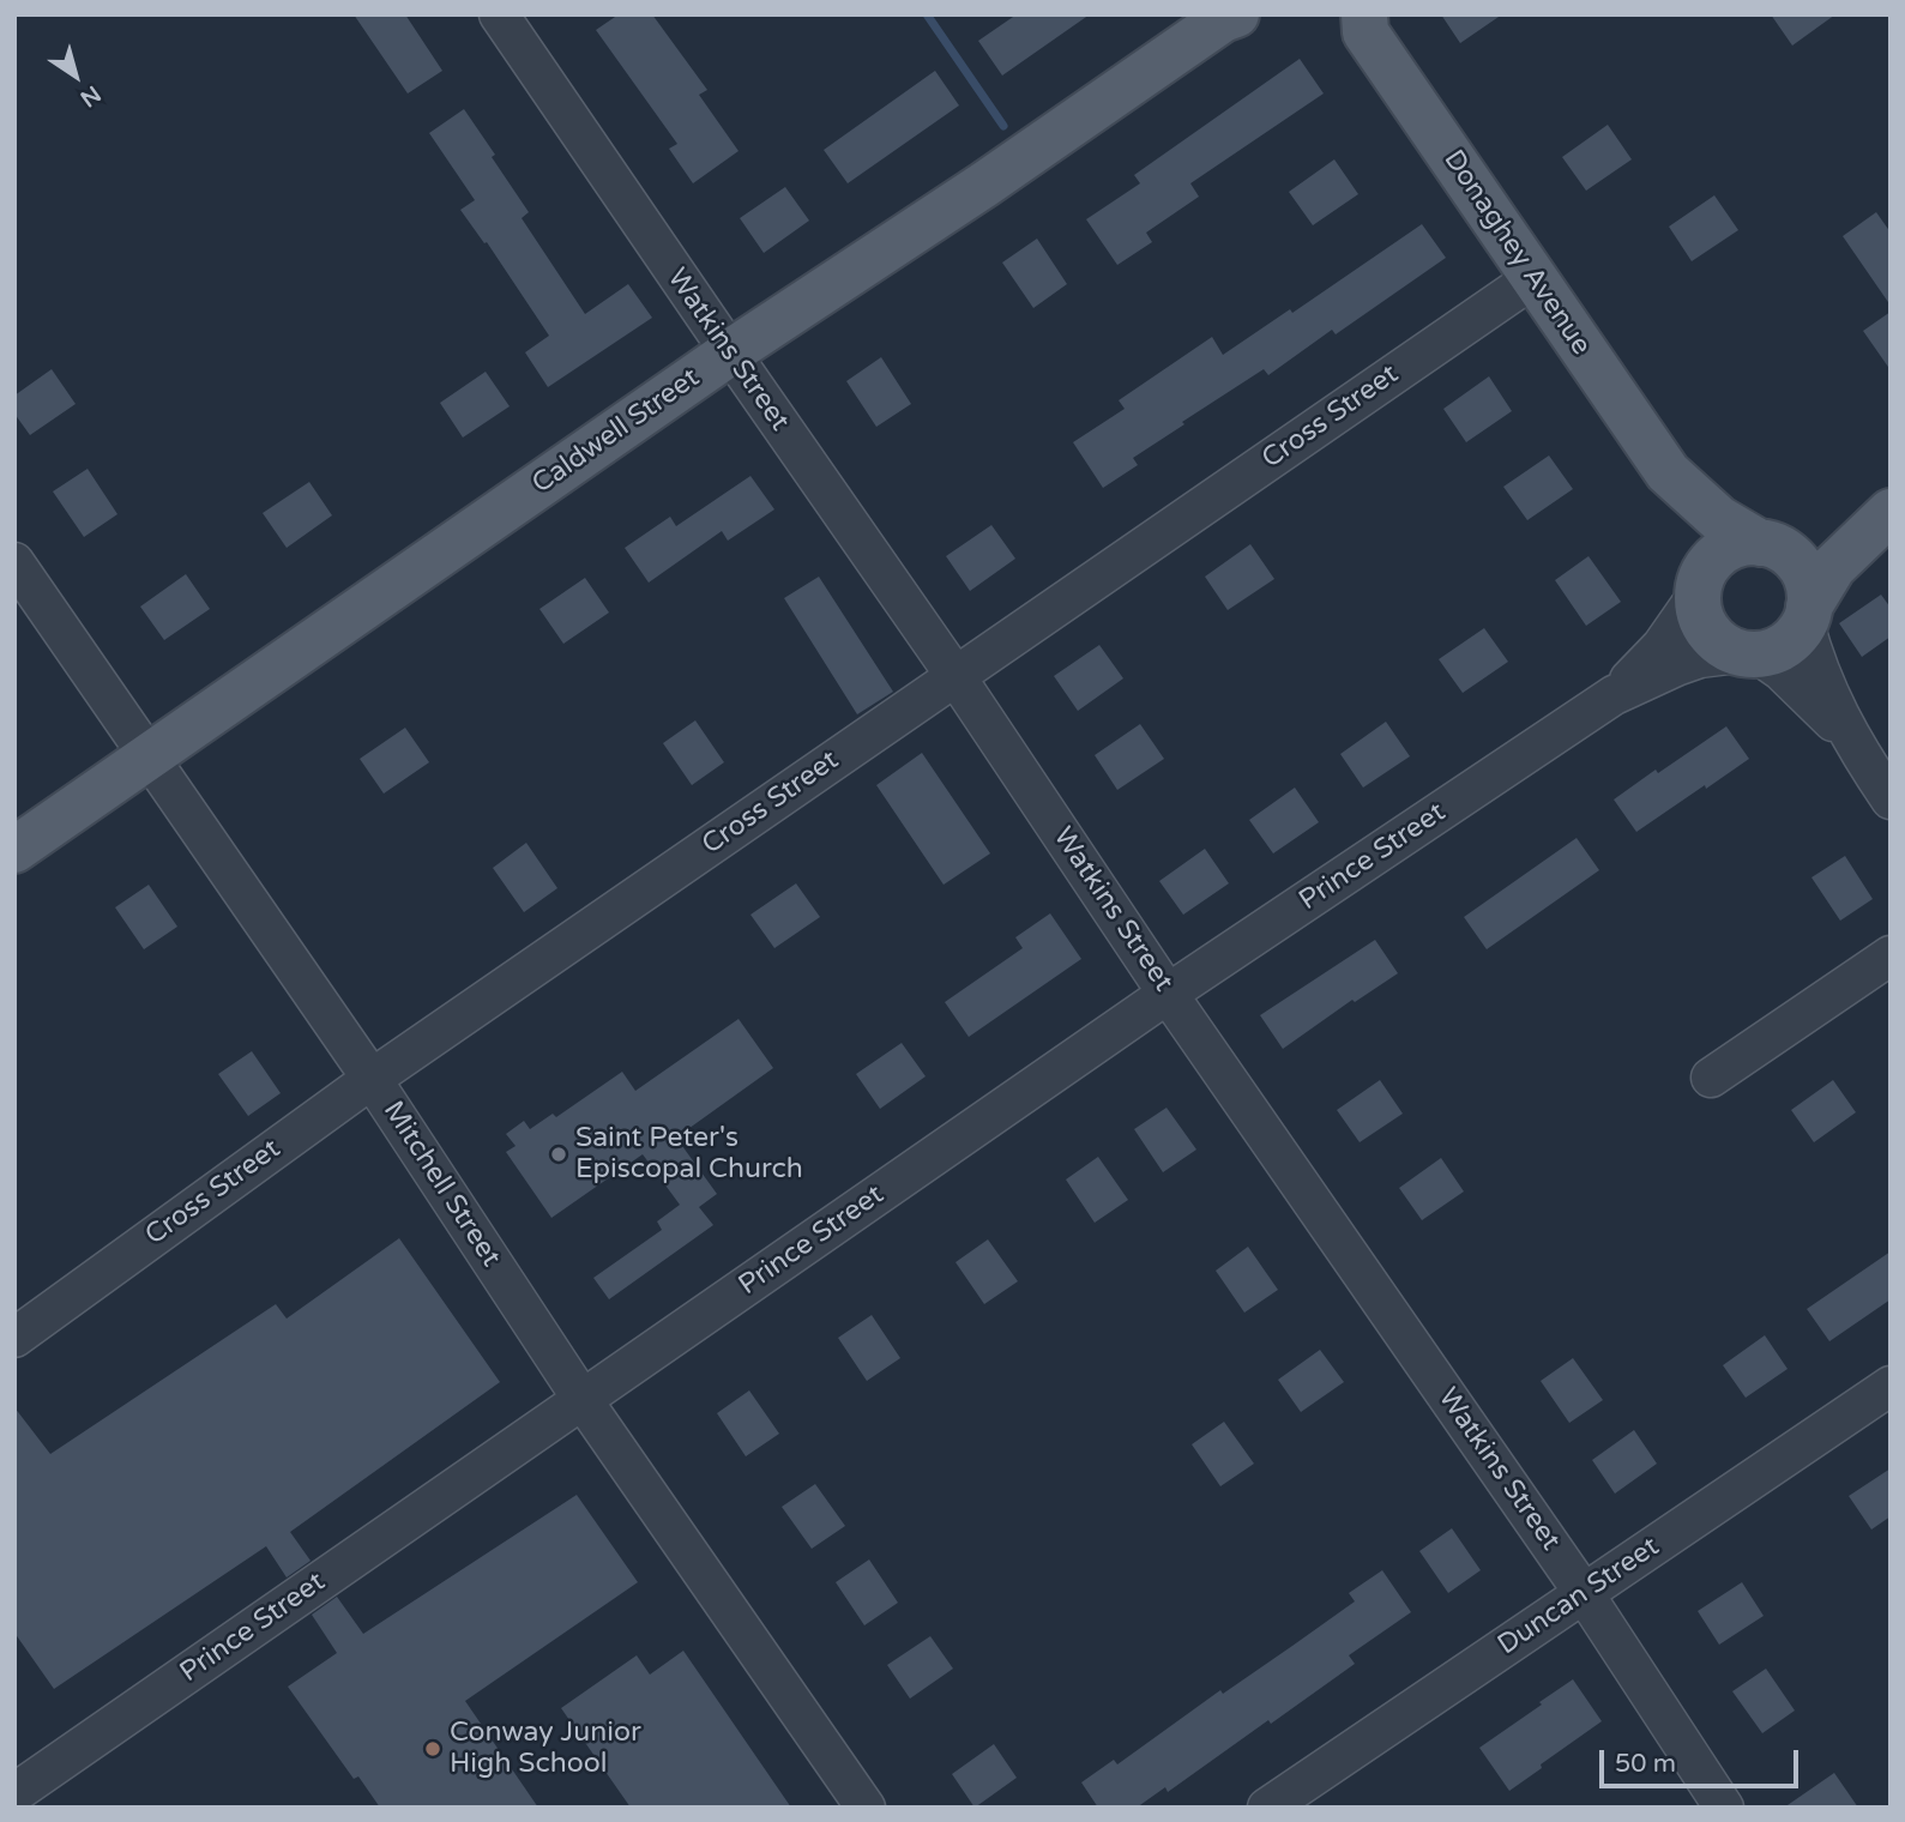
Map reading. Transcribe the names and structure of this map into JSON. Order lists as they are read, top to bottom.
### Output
{
  "streets": {
    "main road": ["Donaghey Avenue", "Caldwell Street"],
    "street": [
      "Watkins Street",
      "Cross Street",
      "Prince Street",
      "Mitchell Street",
      "Duncan Street"
    ]
  },
  "crossings": [
    ["Donaghey Avenue", "Cross Street"],
    ["Donaghey Avenue", "Prince Street"],
    ["Watkins Street", "Cross Street"],
    ["Watkins Street", "Caldwell Street"],
    ["Watkins Street", "Prince Street"],
    ["Watkins Street", "Duncan Street"],
    ["Cross Street", "Mitchell Street"],
    ["Caldwell Street", "Mitchell Street"],
    ["Prince Street", "Mitchell Street"]
  ],
  "places": ["Saint Peter's Episcopal Church", "Conway Junior High School"],
  "scale_bar": "50 m",
  "north": "bottom right"
}
